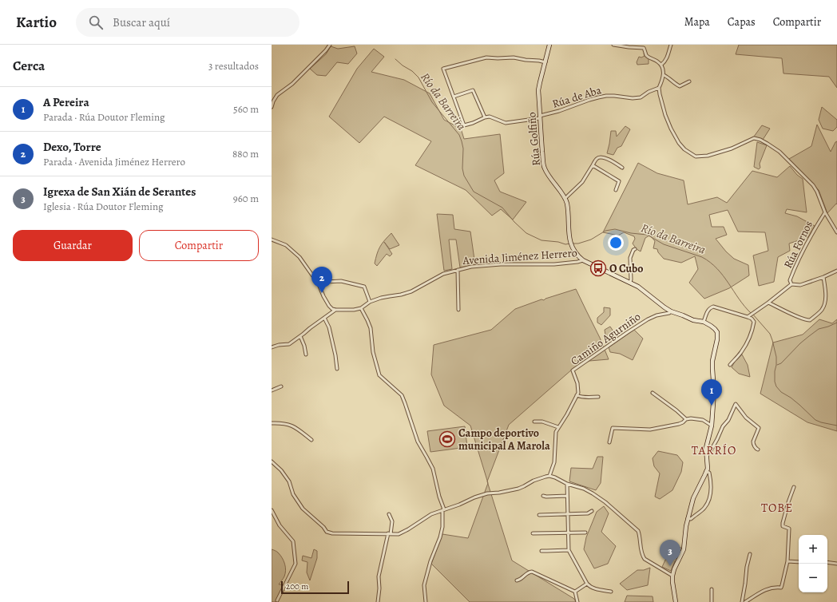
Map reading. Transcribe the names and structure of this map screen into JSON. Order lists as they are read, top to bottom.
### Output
{
  "streets": {
    "main road": ["Rúa Golfiño"],
    "street": [
      "Rúa de Aba",
      "Rúa Fornos",
      "Avenida Jiménez Herrero",
      "Camiño Agurniño"
    ]
  },
  "crossings": [
    ["Rúa de Aba", "Rúa Golfiño"],
    ["Rúa de Aba", "Rúa Fornos"],
    ["Rúa Golfiño", "Avenida Jiménez Herrero"]
  ],
  "districts": ["TARRÍO", "TOBE"],
  "water": ["Río da Barreira"],
  "places": {
    "bus stop": ["O Cubo"],
    "sports": ["Campo deportivo municipal A Marola"]
  },
  "scale_bar": "200 m",
  "page": {
    "header": "Kartio",
    "search": "Buscar aquí",
    "nav": ["Mapa", "Capas", "Compartir"],
    "heading": ["Cerca", "3 resultados"],
    "list": [
      {
        "mark": "1",
        "name": "A Pereira",
        "note": "Parada · Rúa Doutor Fleming",
        "value": "560 m"
      },
      {
        "mark": "2",
        "name": "Dexo, Torre",
        "note": "Parada · Avenida Jiménez Herrero",
        "value": "880 m"
      },
      {
        "mark": "3",
        "name": "Igrexa de San Xián de Serantes",
        "note": "Iglesia · Rúa Doutor Fleming",
        "value": "960 m"
      }
    ],
    "buttons": ["Guardar", "Compartir"],
    "pins": ["2", "1", "3"],
    "map_buttons": ["+", "−"],
    "scale": "200 m"
  }
}
